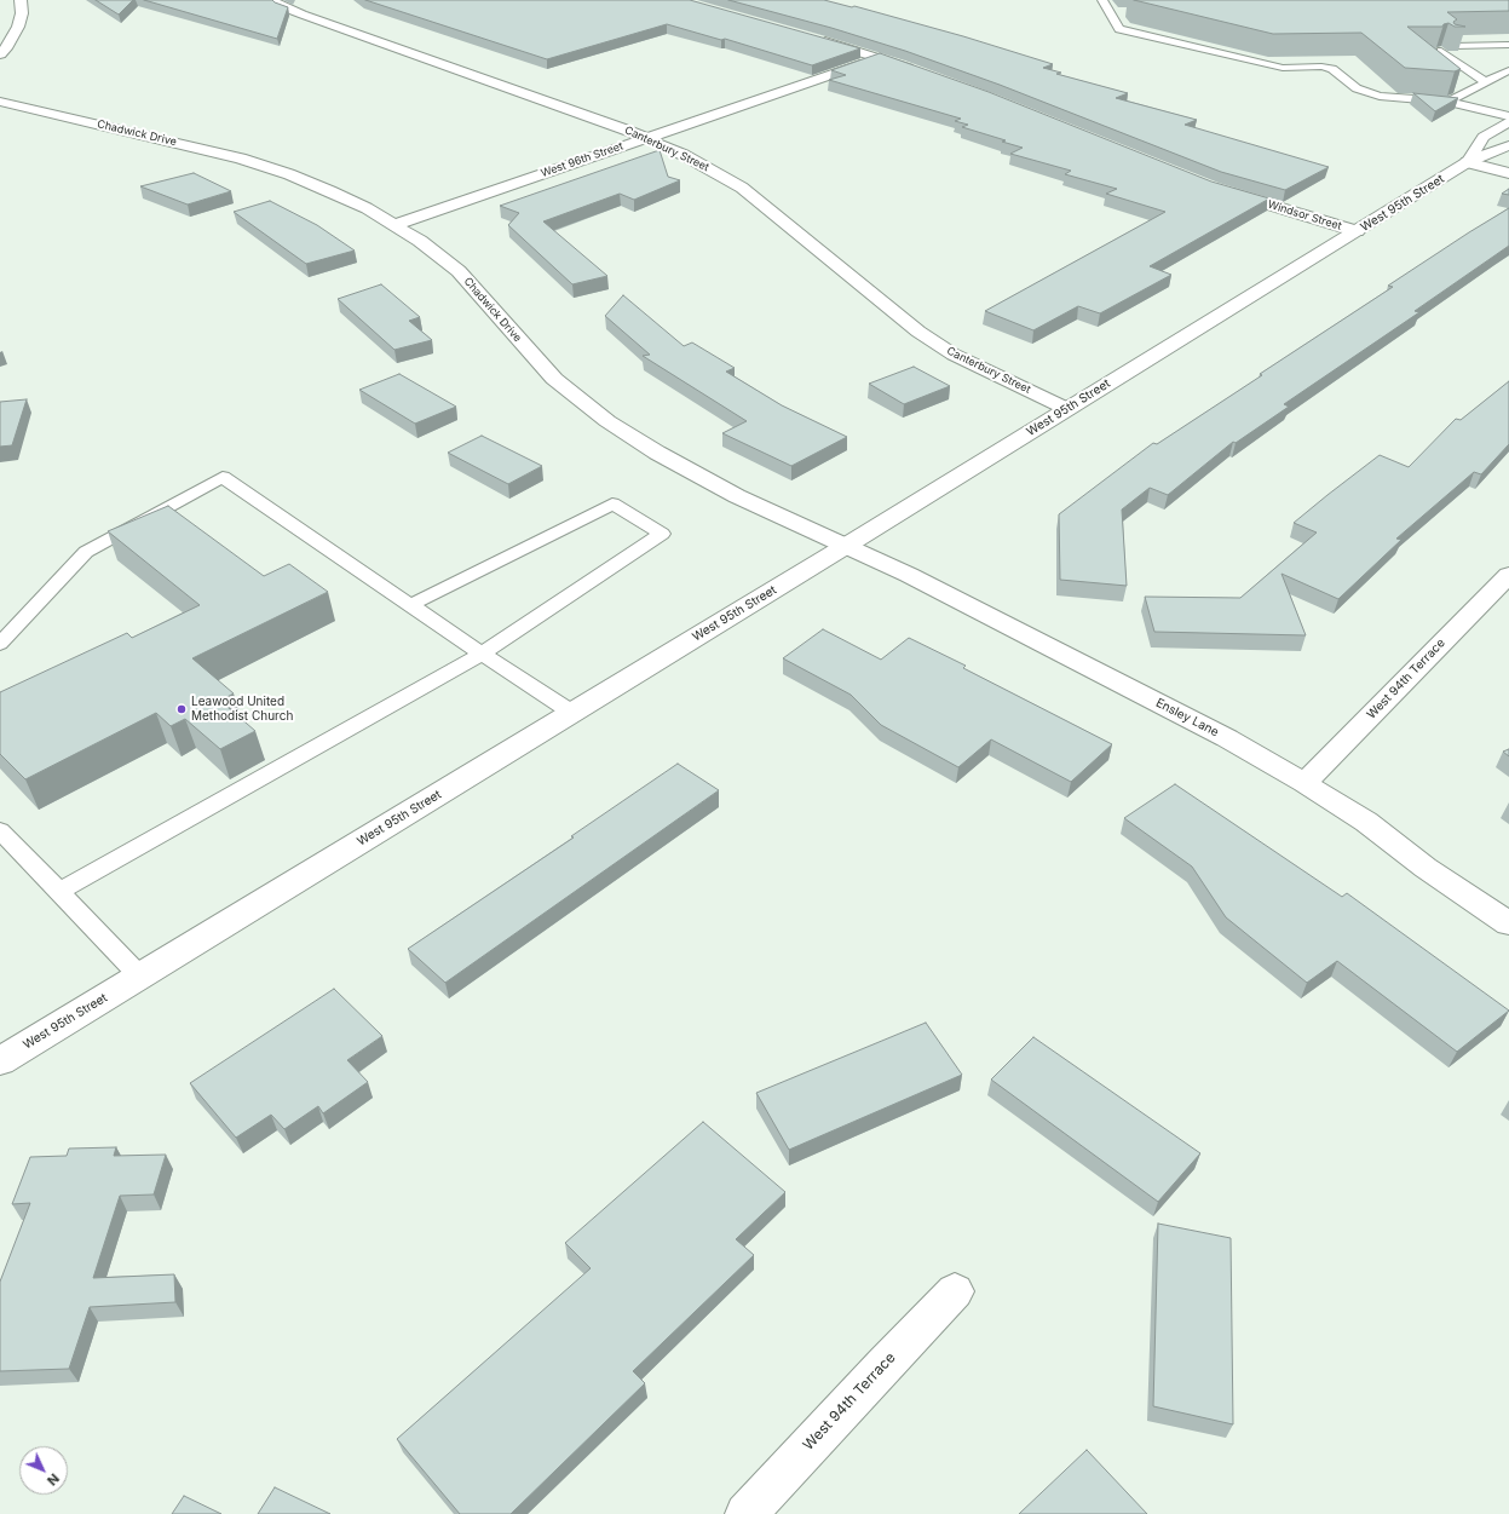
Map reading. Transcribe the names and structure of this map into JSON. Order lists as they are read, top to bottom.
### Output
{
  "streets": {
    "street": [
      "Chadwick Drive",
      "Canterbury Street",
      "West 96th Street",
      "West 95th Street",
      "Windsor Street",
      "West 94th Terrace",
      "Ensley Lane"
    ]
  },
  "crossings": [
    ["Chadwick Drive", "West 96th Street"],
    ["Chadwick Drive", "West 95th Street"],
    ["Chadwick Drive", "Ensley Lane"],
    ["Canterbury Street", "West 96th Street"],
    ["Canterbury Street", "West 95th Street"],
    ["West 95th Street", "Windsor Street"],
    ["West 95th Street", "Ensley Lane"],
    ["West 94th Terrace", "Ensley Lane"]
  ],
  "places": ["Leawood United Methodist Church"],
  "north": "bottom right"
}
